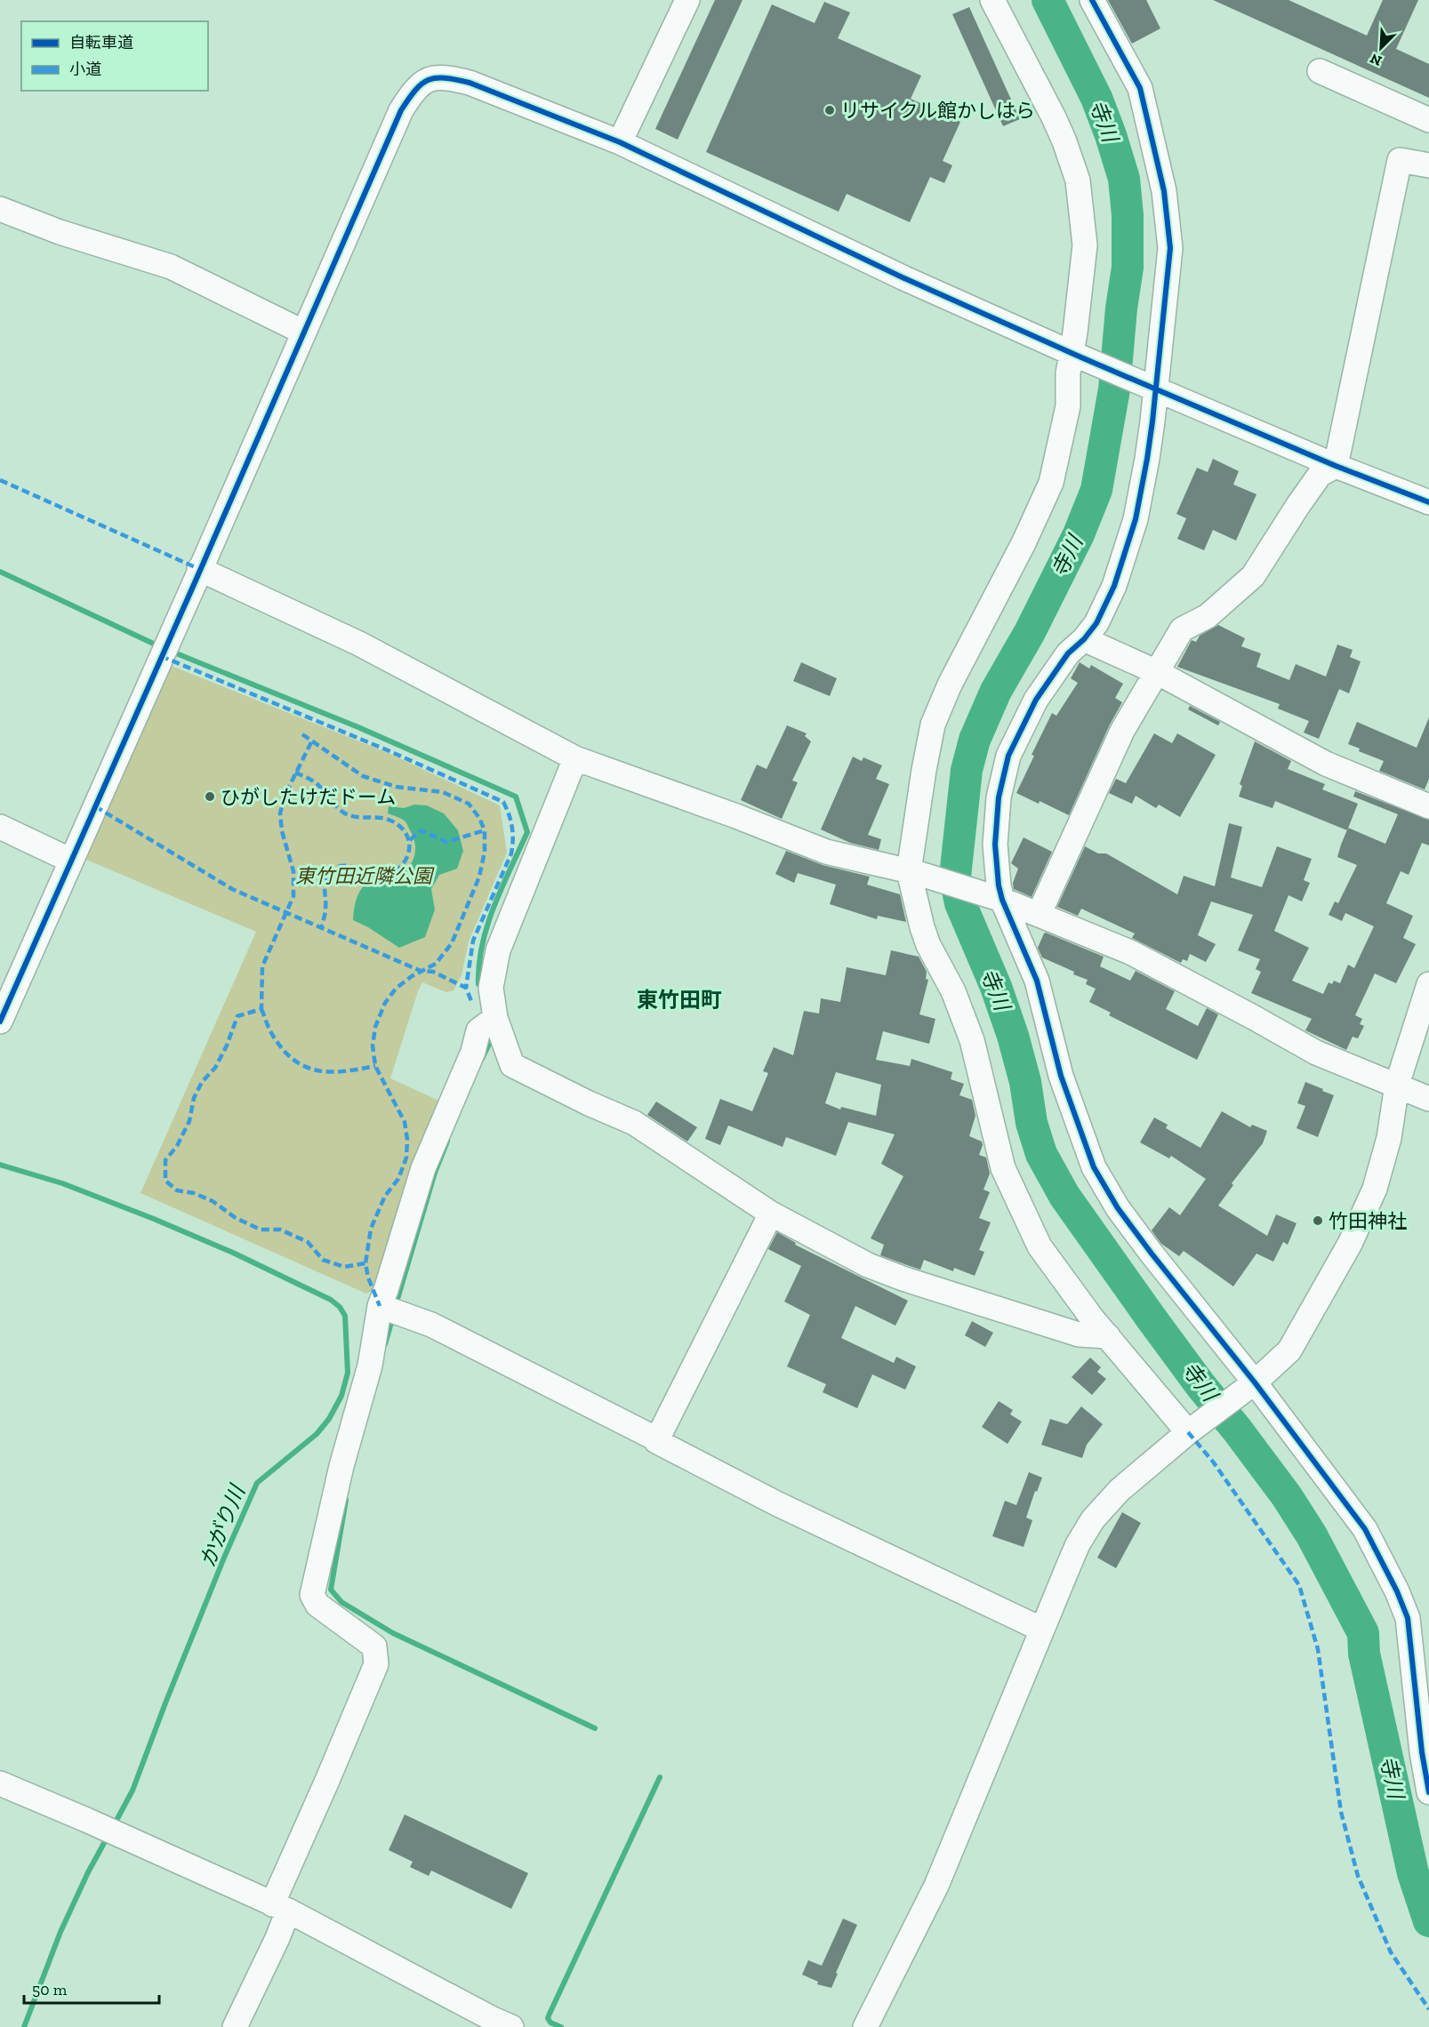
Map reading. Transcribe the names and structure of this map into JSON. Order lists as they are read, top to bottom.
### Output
{
  "districts": ["東竹田町"],
  "water": ["寺川", "かがり川"],
  "parks": ["東竹田近隣公園"],
  "places": ["リサイクル館かしはら", "ひがしたけだドーム", "竹田神社"],
  "legend": ["自転車道", "小道"],
  "scale_bar": "50 m",
  "north": "bottom left"
}
